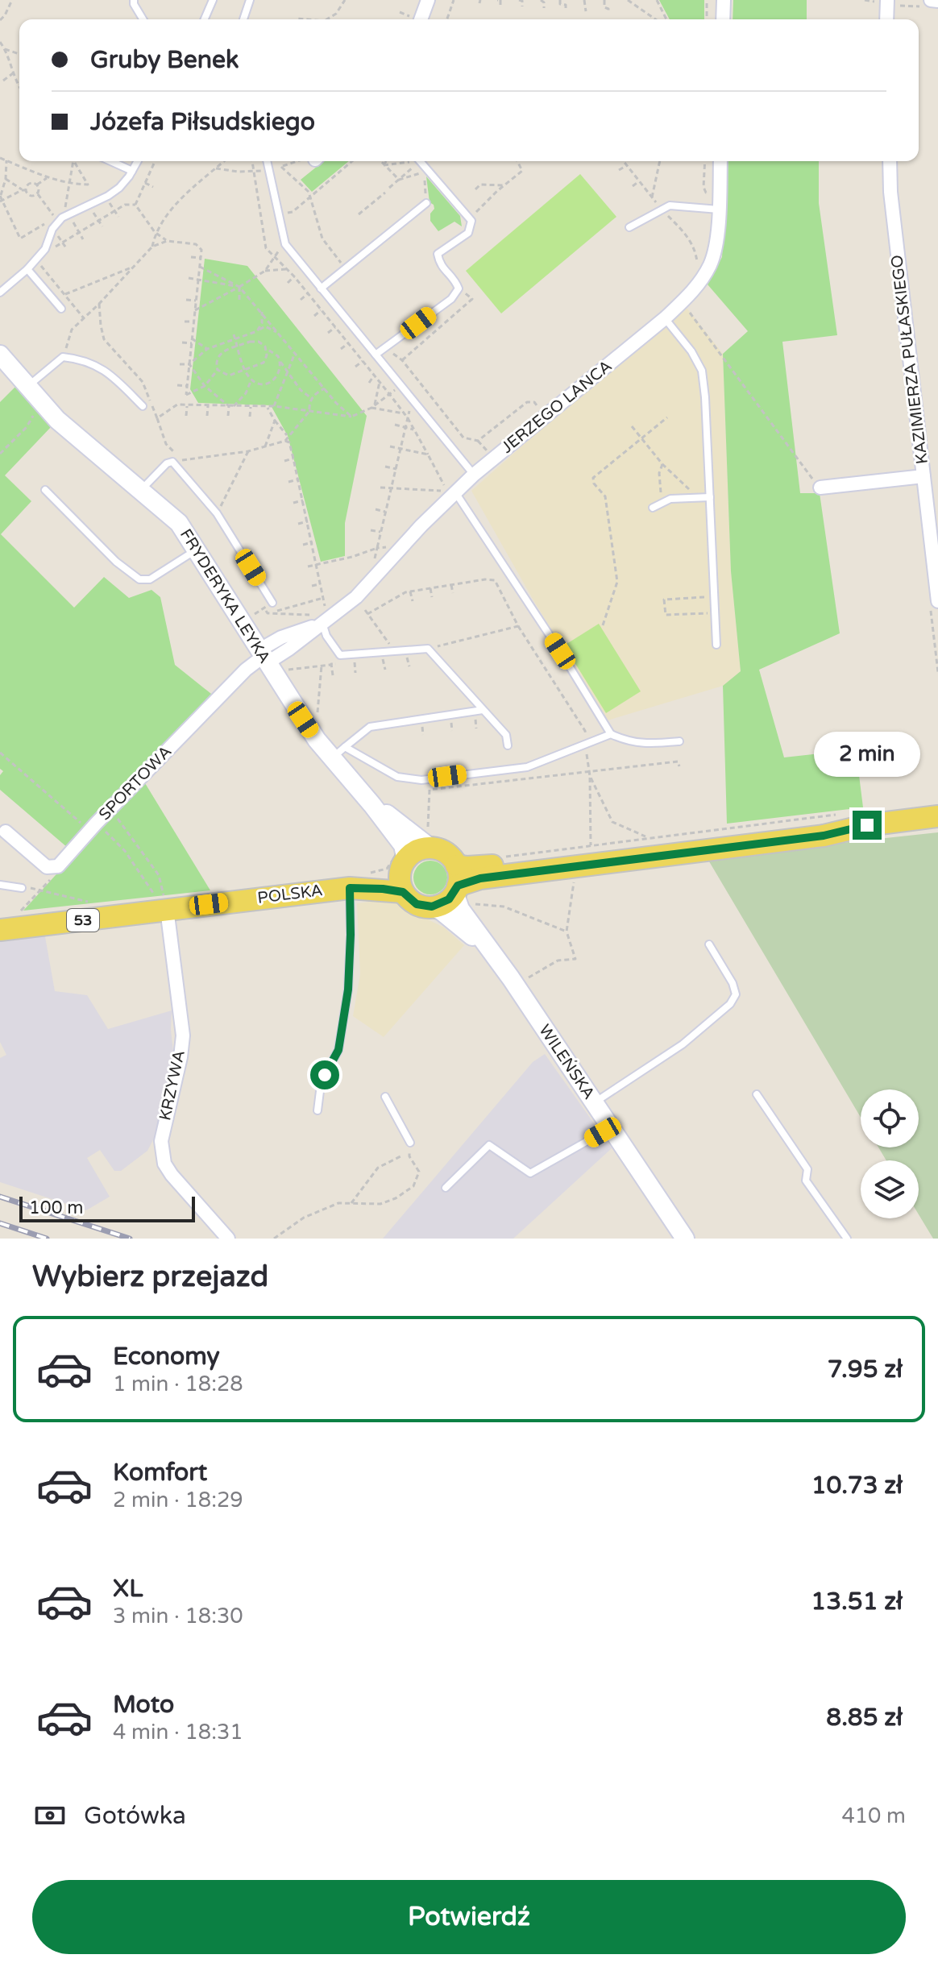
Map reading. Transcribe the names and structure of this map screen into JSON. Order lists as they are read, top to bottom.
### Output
{
  "streets": {
    "main road": ["POLSKA", "53"],
    "street": [
      "KAZIMIERZA PUŁASKIEGO",
      "JERZEGO LANCA",
      "FRYDERYKA LEYKA",
      "SPORTOWA",
      "WILEŃSKA",
      "KRZYWA"
    ]
  },
  "crossings": [
    ["JERZEGO LANCA", "FRYDERYKA LEYKA"],
    ["JERZEGO LANCA", "SPORTOWA"],
    ["FRYDERYKA LEYKA", "SPORTOWA"],
    ["FRYDERYKA LEYKA", "POLSKA"],
    ["FRYDERYKA LEYKA", "53"],
    ["FRYDERYKA LEYKA", "WILEŃSKA"],
    ["POLSKA", "53"],
    ["POLSKA", "WILEŃSKA"],
    ["POLSKA", "KRZYWA"],
    ["53", "WILEŃSKA"]
  ],
  "scale_bar": "100 m",
  "page": {
    "banner": ["Gruby Benek", "Józefa Piłsudskiego"],
    "bubble": "2 min",
    "scale": "100 m",
    "heading": "Wybierz przejazd",
    "list": [
      {
        "name": "Economy",
        "note": "1 min · 18:28",
        "value": "7.95 zł"
      },
      {
        "name": "Komfort",
        "note": "2 min · 18:29",
        "value": "10.73 zł"
      },
      {
        "name": "XL",
        "note": "3 min · 18:30",
        "value": "13.51 zł"
      },
      {
        "name": "Moto",
        "note": "4 min · 18:31",
        "value": "8.85 zł"
      }
    ],
    "pay": ["Gotówka", "410 m"],
    "buttons": "Potwierdź"
  }
}
